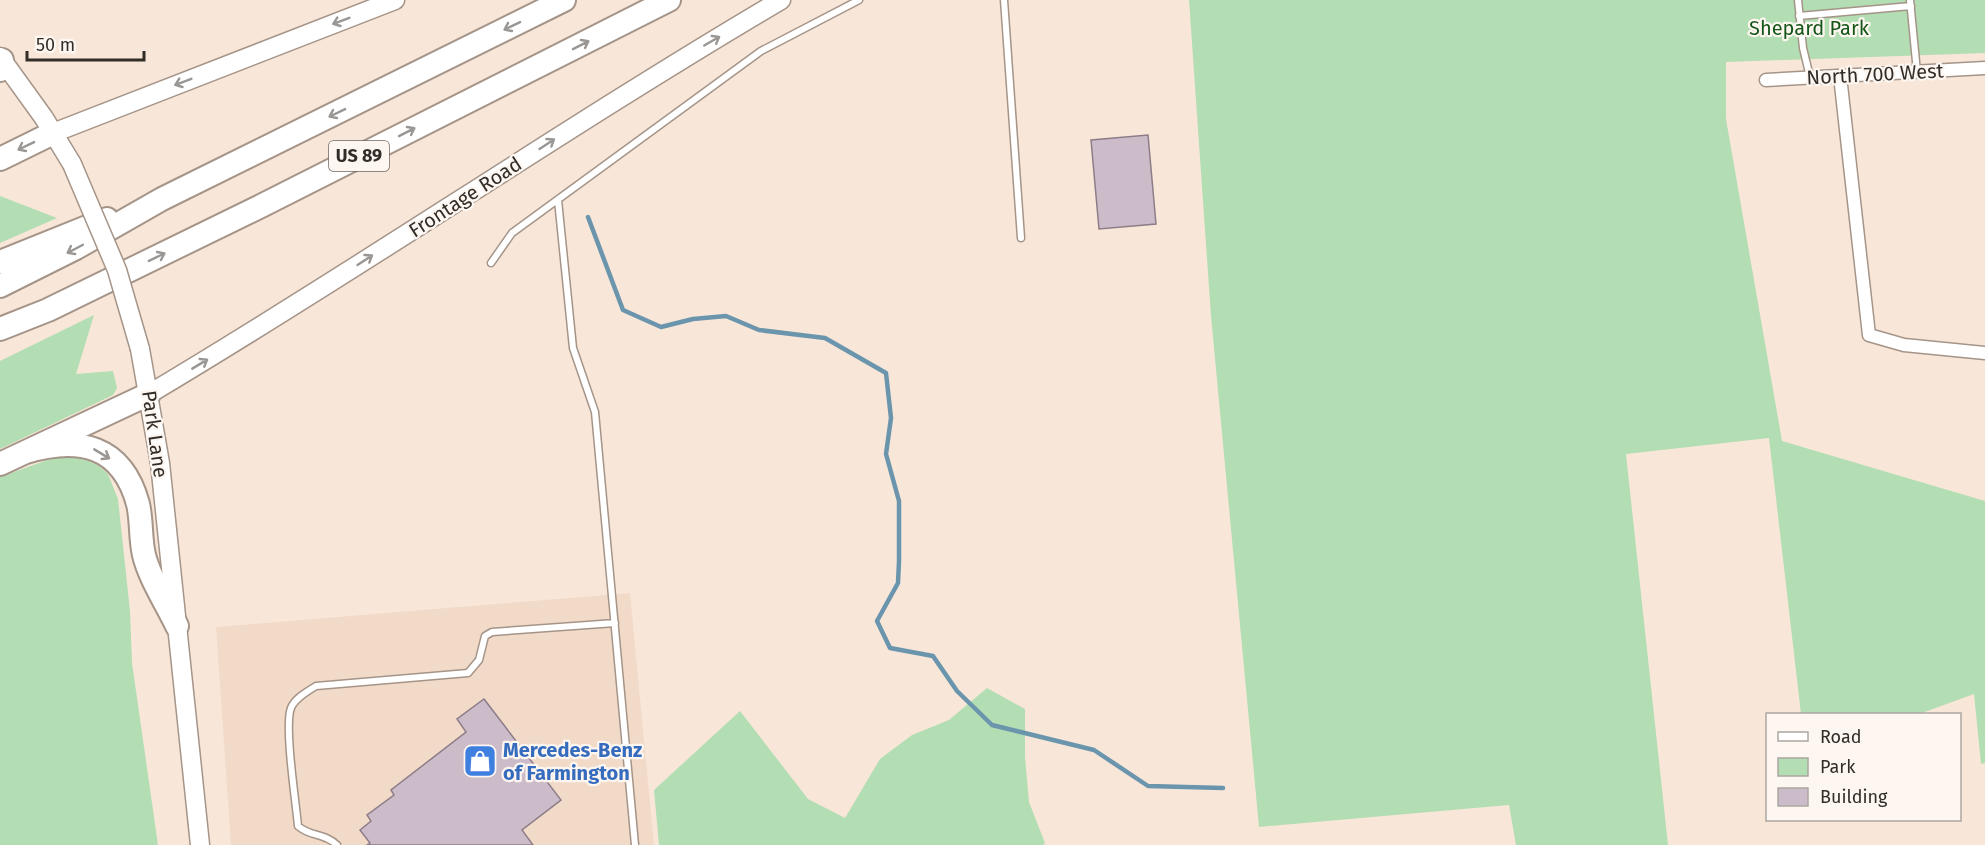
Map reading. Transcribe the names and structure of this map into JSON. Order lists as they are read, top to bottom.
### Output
{
  "streets": {
    "highway": ["US 89"],
    "main road": ["Frontage Road", "Park Lane"],
    "street": ["North 700 West"]
  },
  "crossings": [
    ["Frontage Road", "Park Lane"]
  ],
  "one_way": ["Frontage Road"],
  "parks": ["Shepard Park"],
  "places": {
    "shop": ["Mercedes-Benz of Farmington"]
  },
  "legend": ["Road", "Park", "Building"],
  "scale_bar": "50 m"
}
